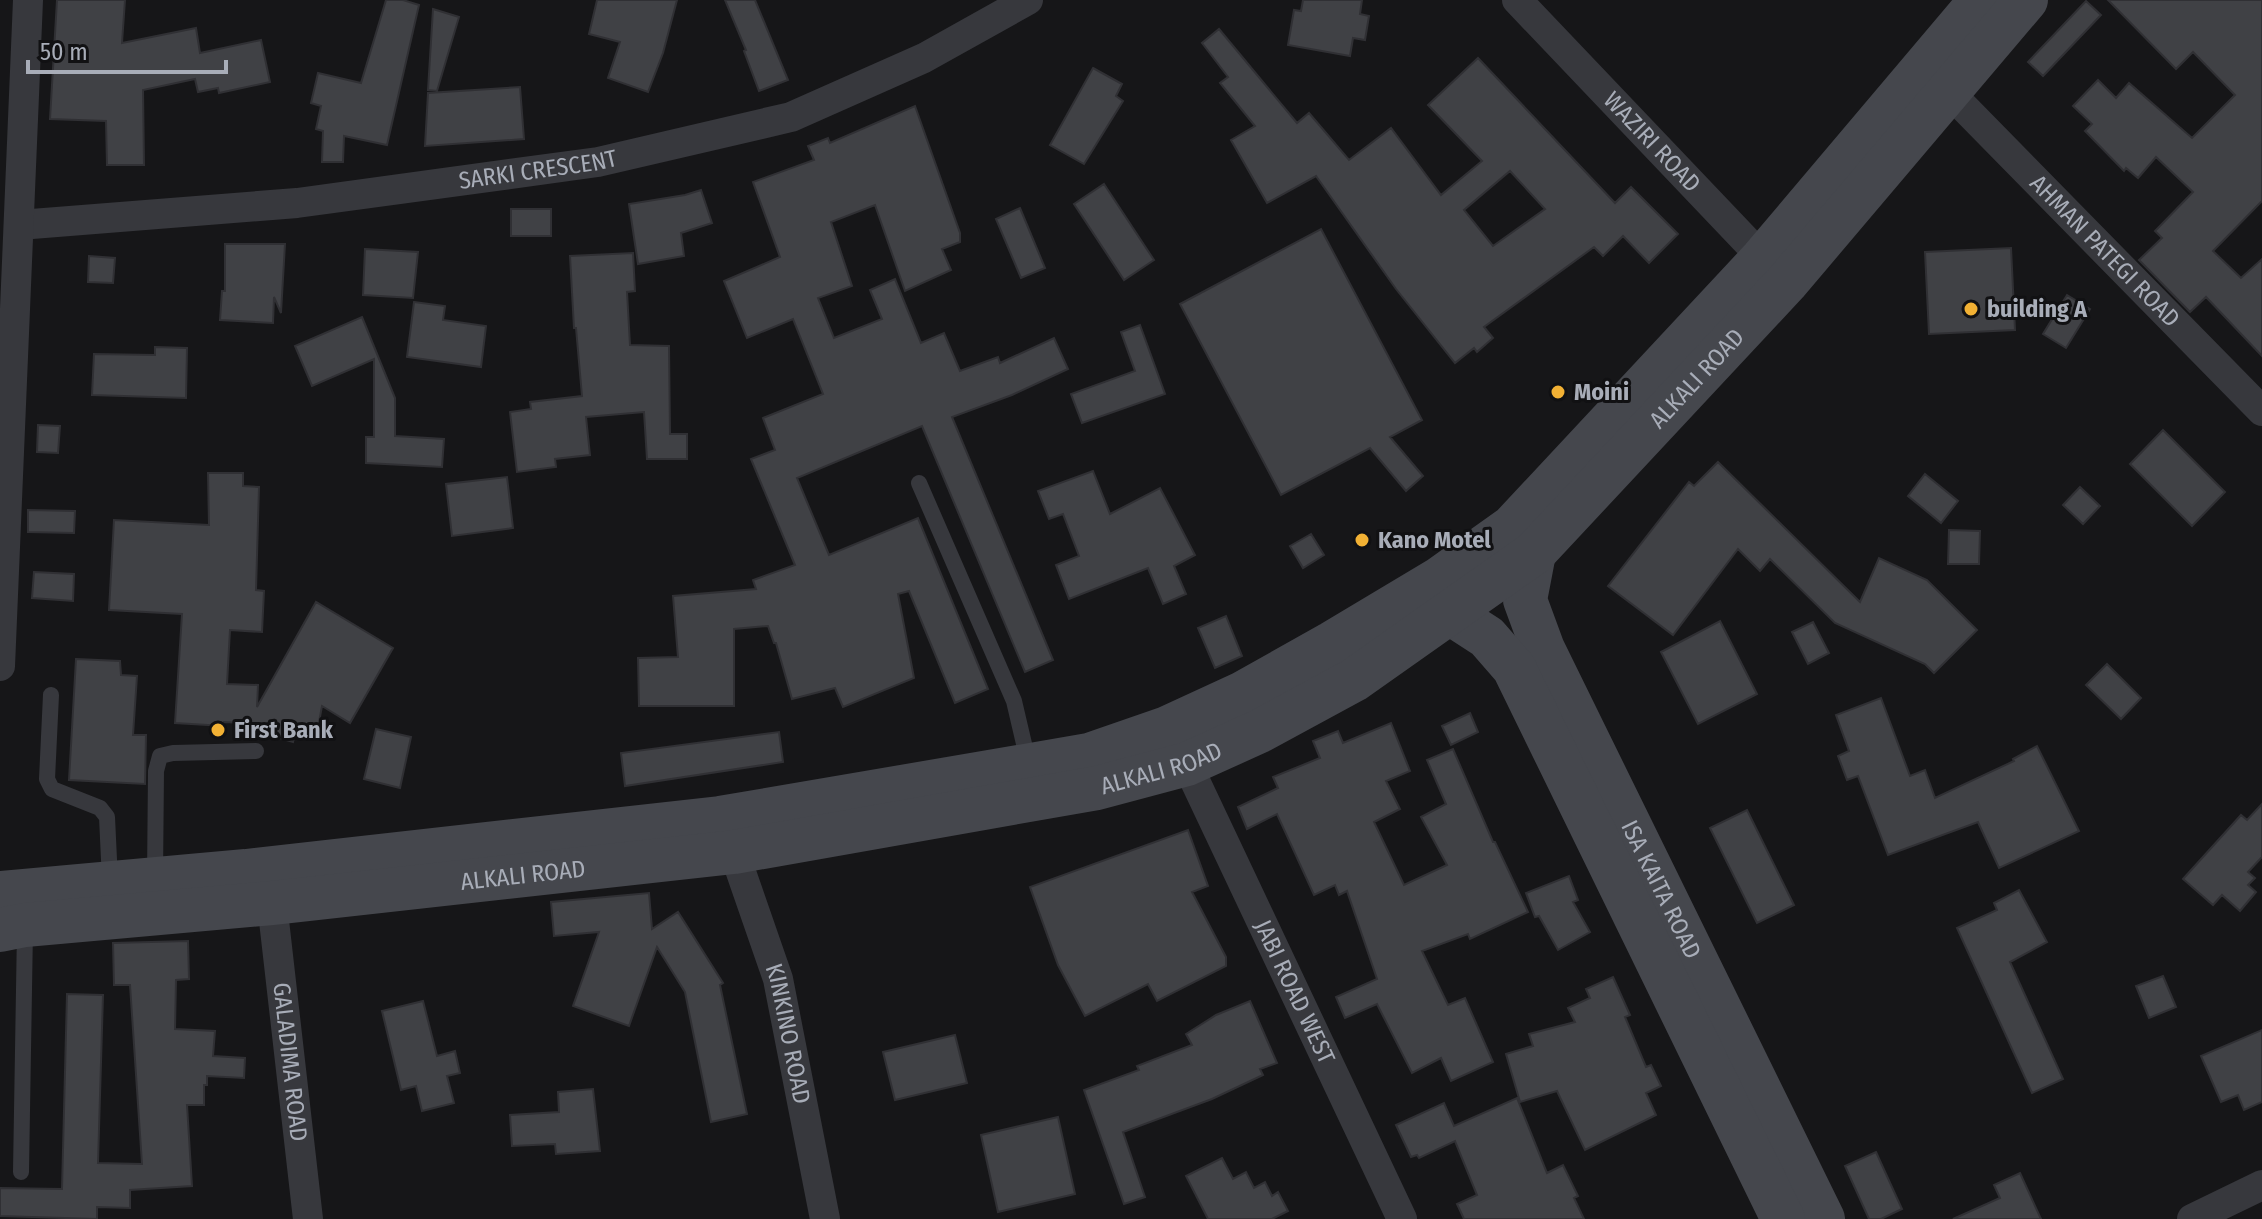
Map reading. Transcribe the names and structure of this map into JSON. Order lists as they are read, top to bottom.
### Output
{
  "streets": {
    "main road": ["ALKALI ROAD", "ISA KAITA ROAD"],
    "street": [
      "WAZIRI ROAD",
      "SARKI CRESCENT",
      "AHMAN PATEGI ROAD",
      "JABI ROAD WEST",
      "KINKINO ROAD",
      "GALADIMA ROAD"
    ]
  },
  "crossings": [
    ["WAZIRI ROAD", "ALKALI ROAD"],
    ["AHMAN PATEGI ROAD", "ALKALI ROAD"],
    ["ALKALI ROAD", "ISA KAITA ROAD"],
    ["ALKALI ROAD", "JABI ROAD WEST"],
    ["ALKALI ROAD", "KINKINO ROAD"],
    ["ALKALI ROAD", "GALADIMA ROAD"]
  ],
  "places": [
    "building A",
    "Moini",
    "Kano Motel",
    "First Bank"
  ],
  "scale_bar": "50 m"
}
